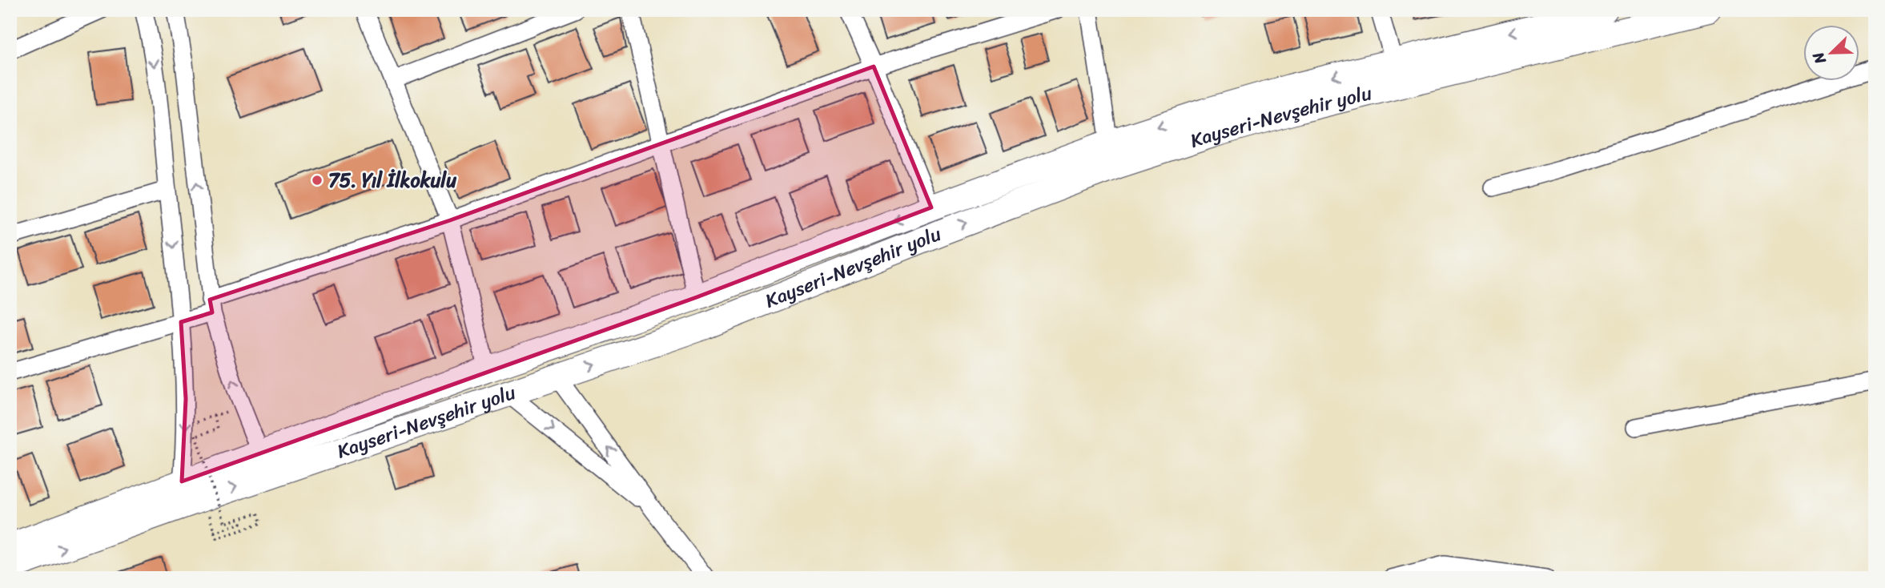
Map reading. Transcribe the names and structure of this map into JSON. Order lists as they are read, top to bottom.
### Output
{
  "streets": {
    "highway": ["Kayseri-Nevşehir yolu"]
  },
  "places": ["75. Yıl İlkokulu"],
  "north": "bottom left"
}
